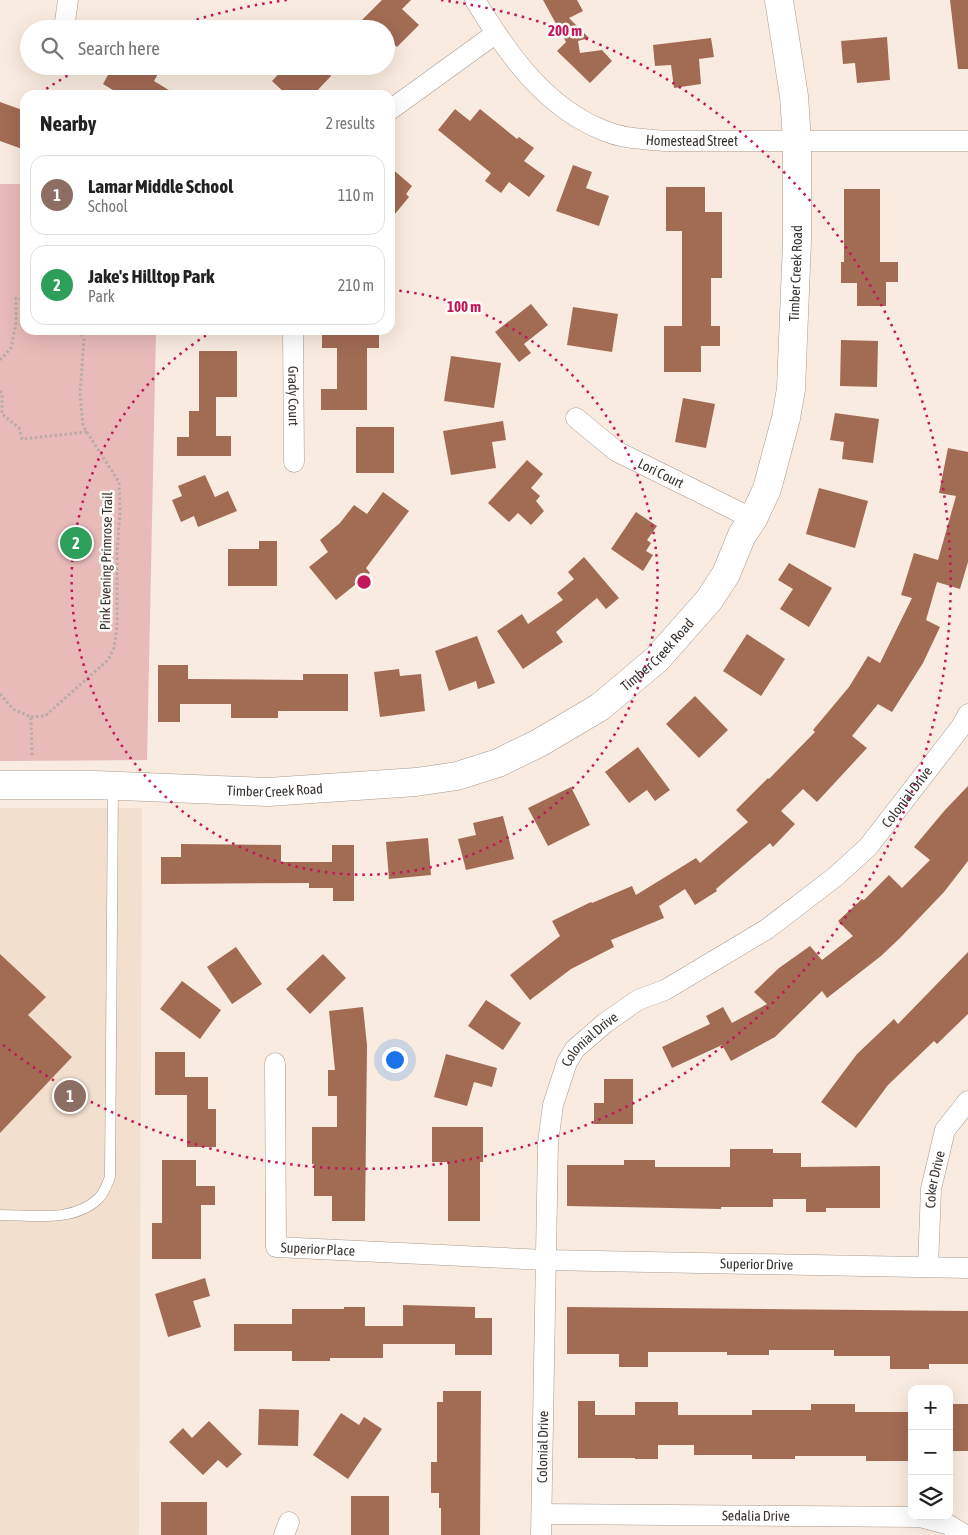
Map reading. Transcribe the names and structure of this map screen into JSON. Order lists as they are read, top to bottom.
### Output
{
  "streets": {
    "street": [
      "Homestead Street",
      "Timber Creek Road",
      "Grady Court",
      "Lori Court",
      "Colonial Drive",
      "Coker Drive",
      "Superior Place",
      "Superior Drive",
      "Sedalia Drive"
    ],
    "path": ["Pink Evening Primrose Trail"]
  },
  "crossings": [
    ["Homestead Street", "Timber Creek Road"],
    ["Timber Creek Road", "Lori Court"],
    ["Colonial Drive", "Superior Place"],
    ["Colonial Drive", "Superior Drive"],
    ["Colonial Drive", "Sedalia Drive"],
    ["Coker Drive", "Superior Drive"],
    ["Superior Place", "Superior Drive"]
  ],
  "page": {
    "search": "Search here",
    "heading": ["Nearby", "2 results"],
    "list": [
      {
        "mark": "1",
        "name": "Lamar Middle School",
        "note": "School",
        "value": "110 m"
      },
      {
        "mark": "2",
        "name": "Jake's Hilltop Park",
        "note": "Park",
        "value": "210 m"
      }
    ],
    "pins": ["2", "1"],
    "map_buttons": ["+", "−"]
  },
  "rings": ["200 m", "100 m"]
}
